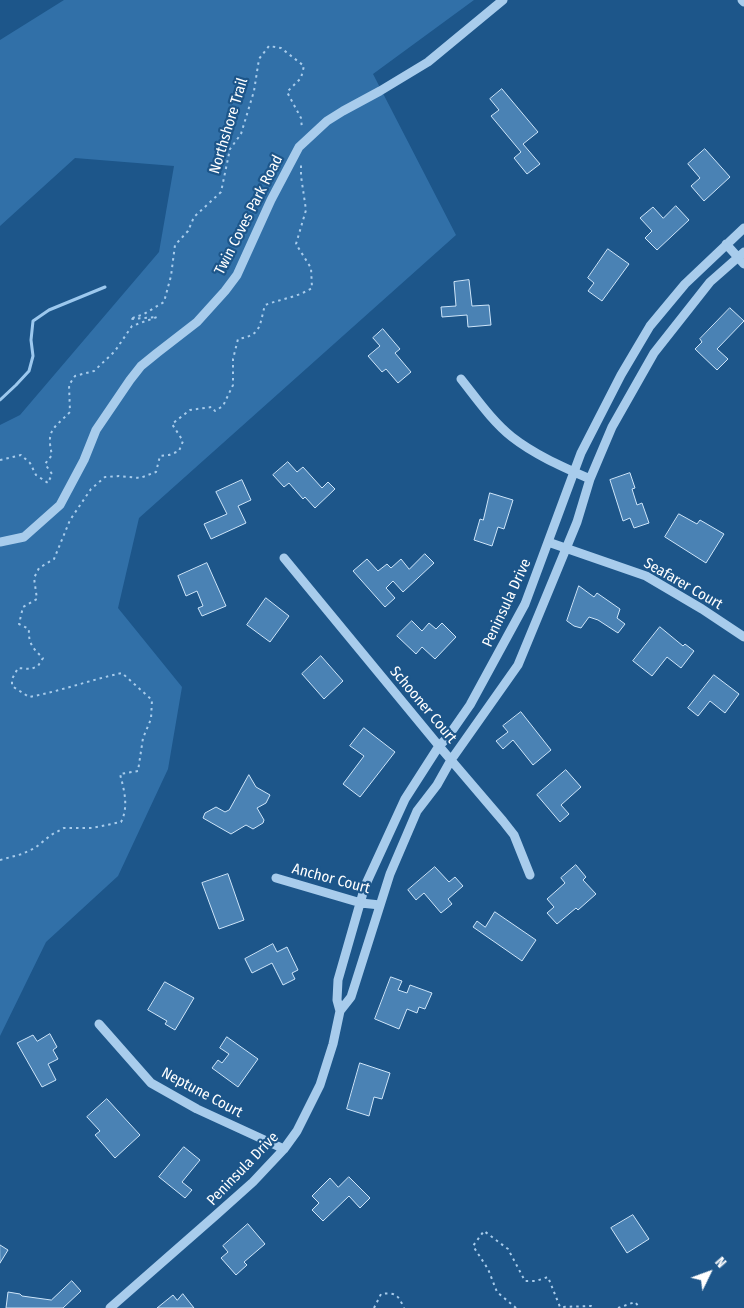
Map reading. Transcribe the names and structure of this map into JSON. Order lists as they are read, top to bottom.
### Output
{
  "streets": {
    "street": [
      "Twin Coves Park Road",
      "Seafarer Court",
      "Peninsula Drive",
      "Schooner Court",
      "Anchor Court",
      "Neptune Court"
    ],
    "path": ["Northshore Trail"]
  },
  "crossings": [
    ["Northshore Trail", "Twin Coves Park Road"],
    ["Seafarer Court", "Peninsula Drive"],
    ["Peninsula Drive", "Schooner Court"],
    ["Peninsula Drive", "Anchor Court"],
    ["Peninsula Drive", "Neptune Court"]
  ],
  "north": "top right"
}
